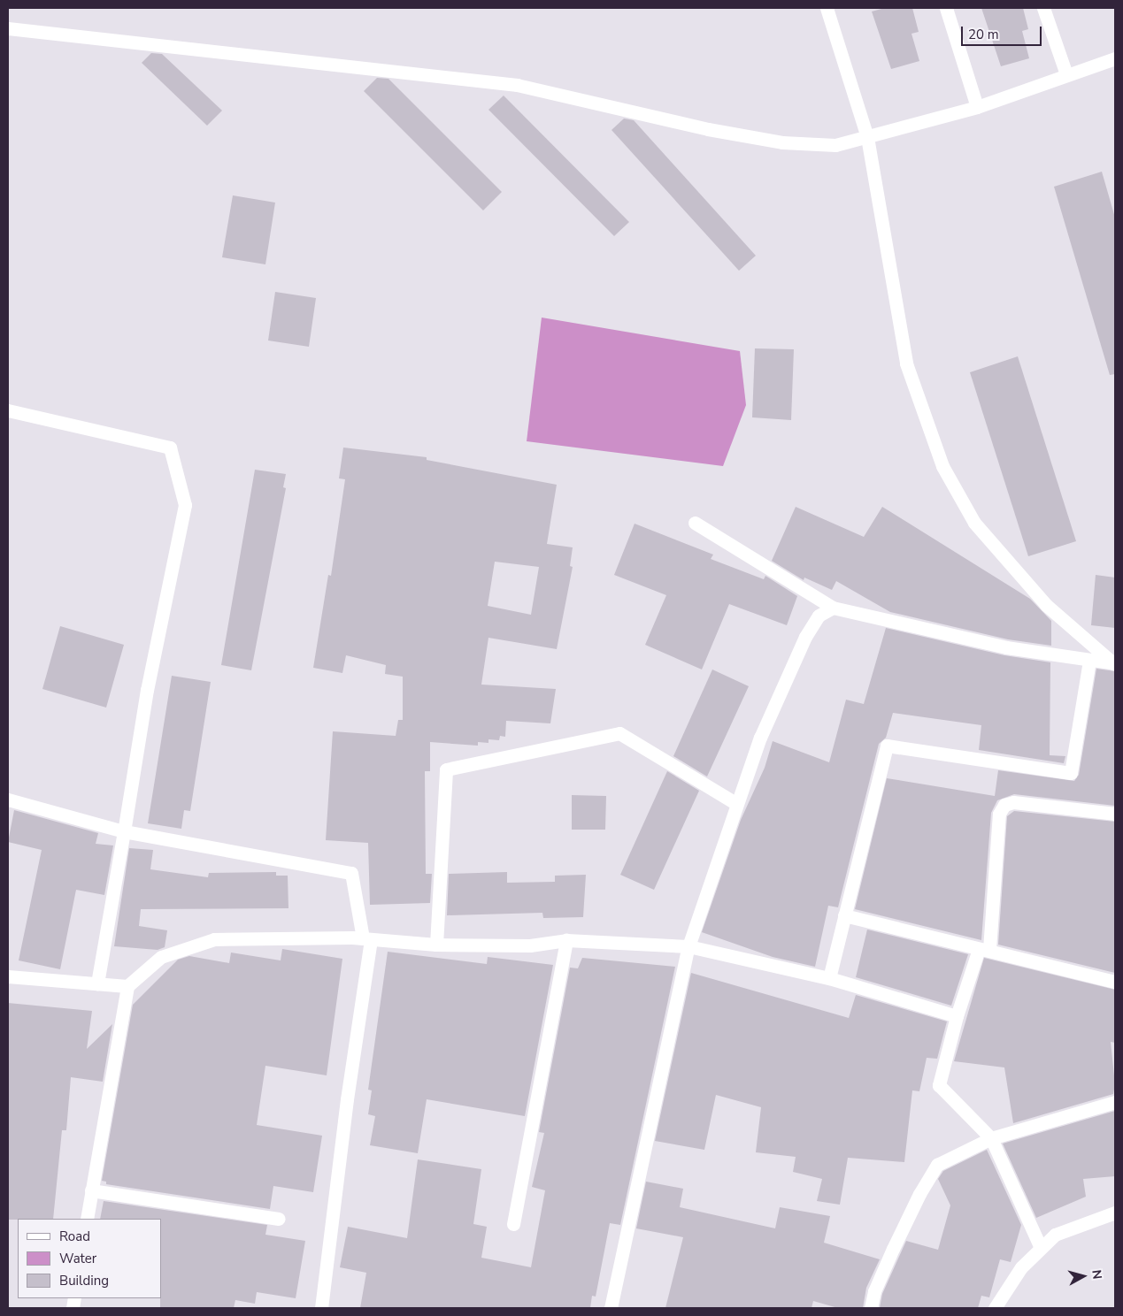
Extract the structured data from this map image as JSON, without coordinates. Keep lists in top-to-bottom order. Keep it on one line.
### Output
{"legend":["Road","Water","Building"],"scale_bar":"20 m","north":"right"}
